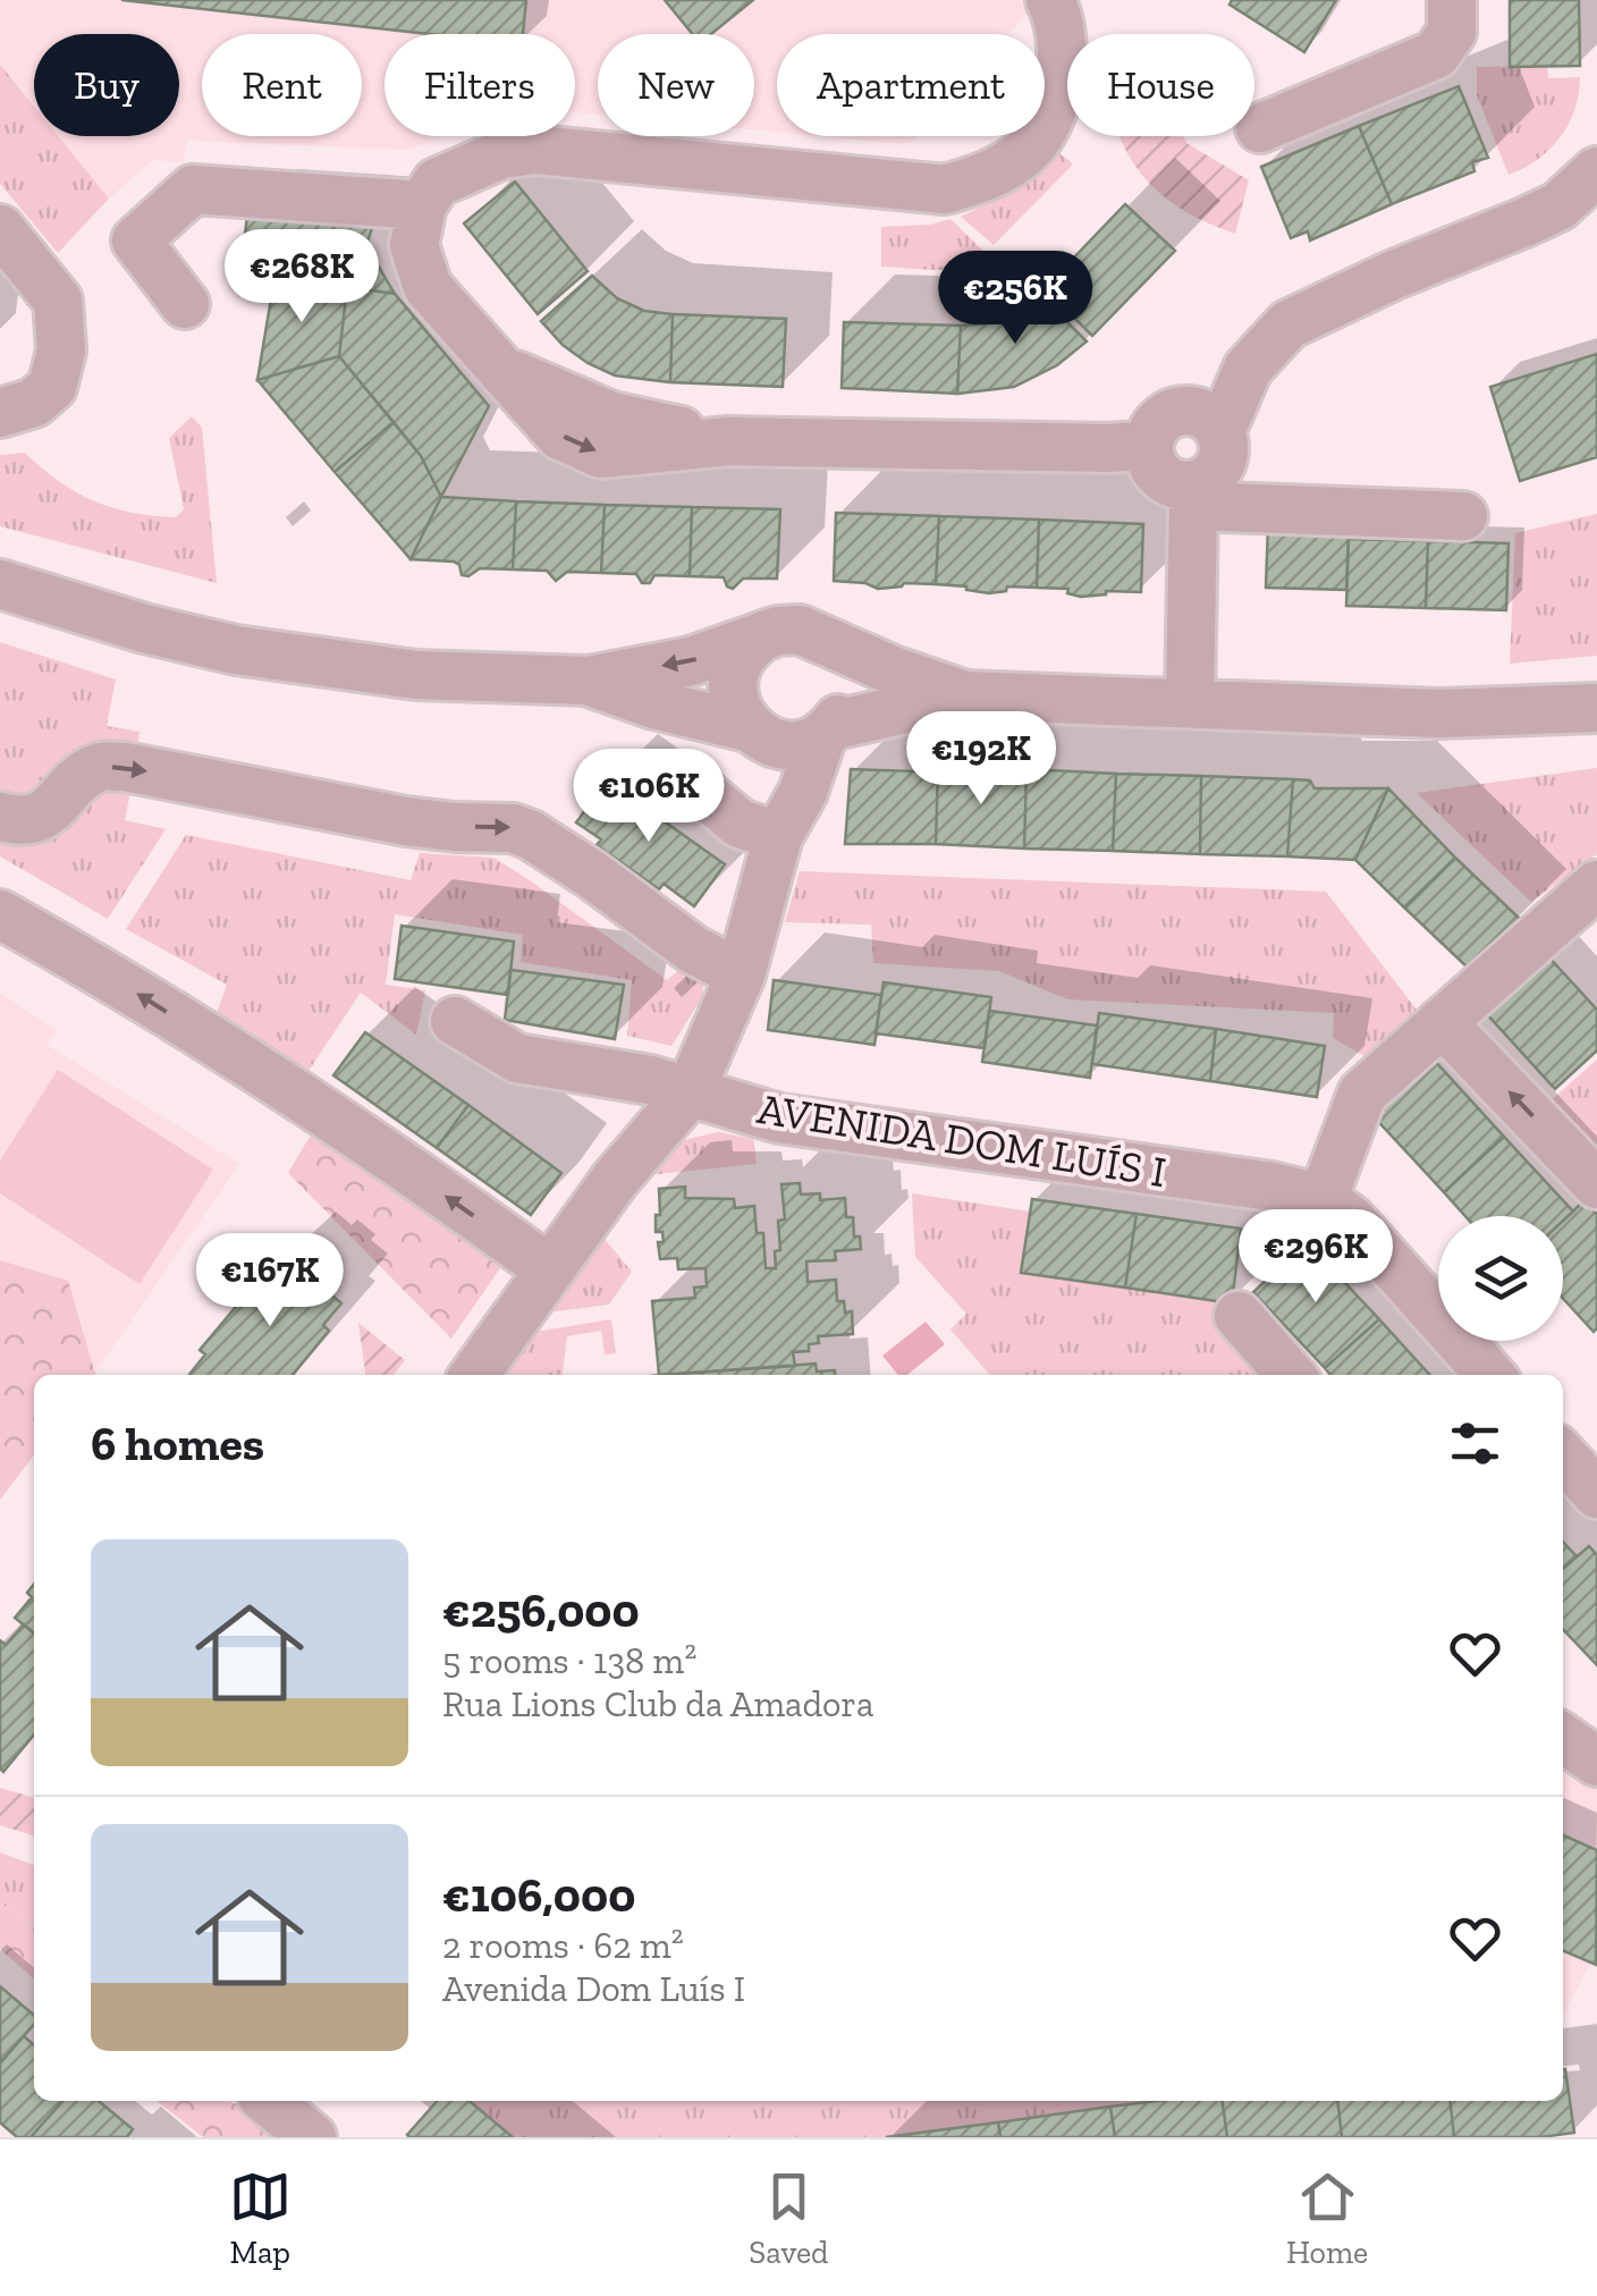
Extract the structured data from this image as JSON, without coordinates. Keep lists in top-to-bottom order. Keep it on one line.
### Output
{"streets":{"street":["AVENIDA DOM LUÍS I"]},"page":{"chip":["Buy","Rent","Filters","New","Apartment","House"],"price":["€268K","€256K","€192K","€106K","€296K","€167K"],"heading":"6 homes","list":[{"name":"€256,000","note":"5 rooms · 138 m² · Rua Lions Club da Amadora"},{"name":"€106,000","note":"2 rooms · 62 m² · Avenida Dom Luís I"}],"tabs":["Map","Saved","Home"]}}
